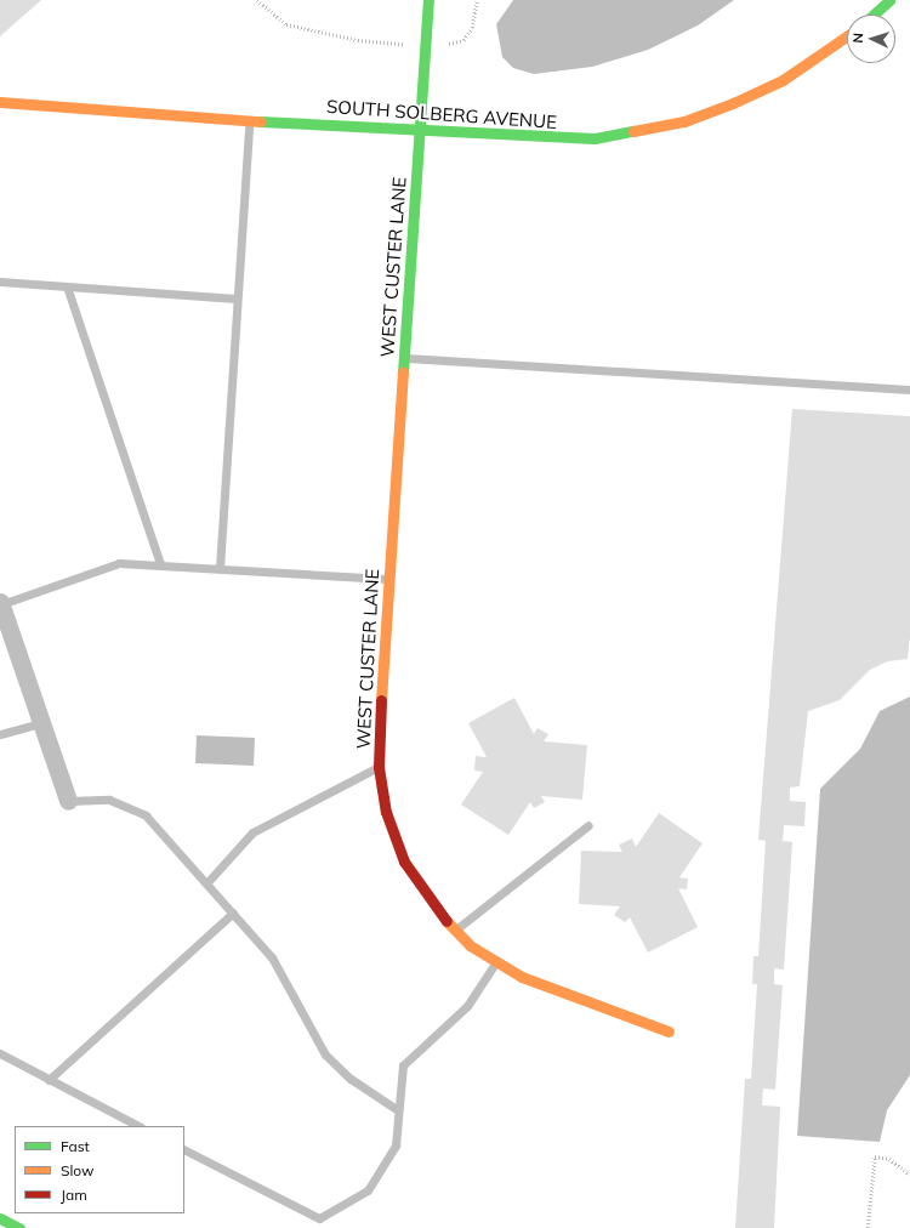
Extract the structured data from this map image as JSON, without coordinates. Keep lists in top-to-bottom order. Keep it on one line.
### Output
{"streets":{"main road":["SOUTH SOLBERG AVENUE","WEST CUSTER LANE"]},"crossings":[["SOUTH SOLBERG AVENUE","WEST CUSTER LANE"]],"legend":["Fast","Slow","Jam"],"north":"left"}
